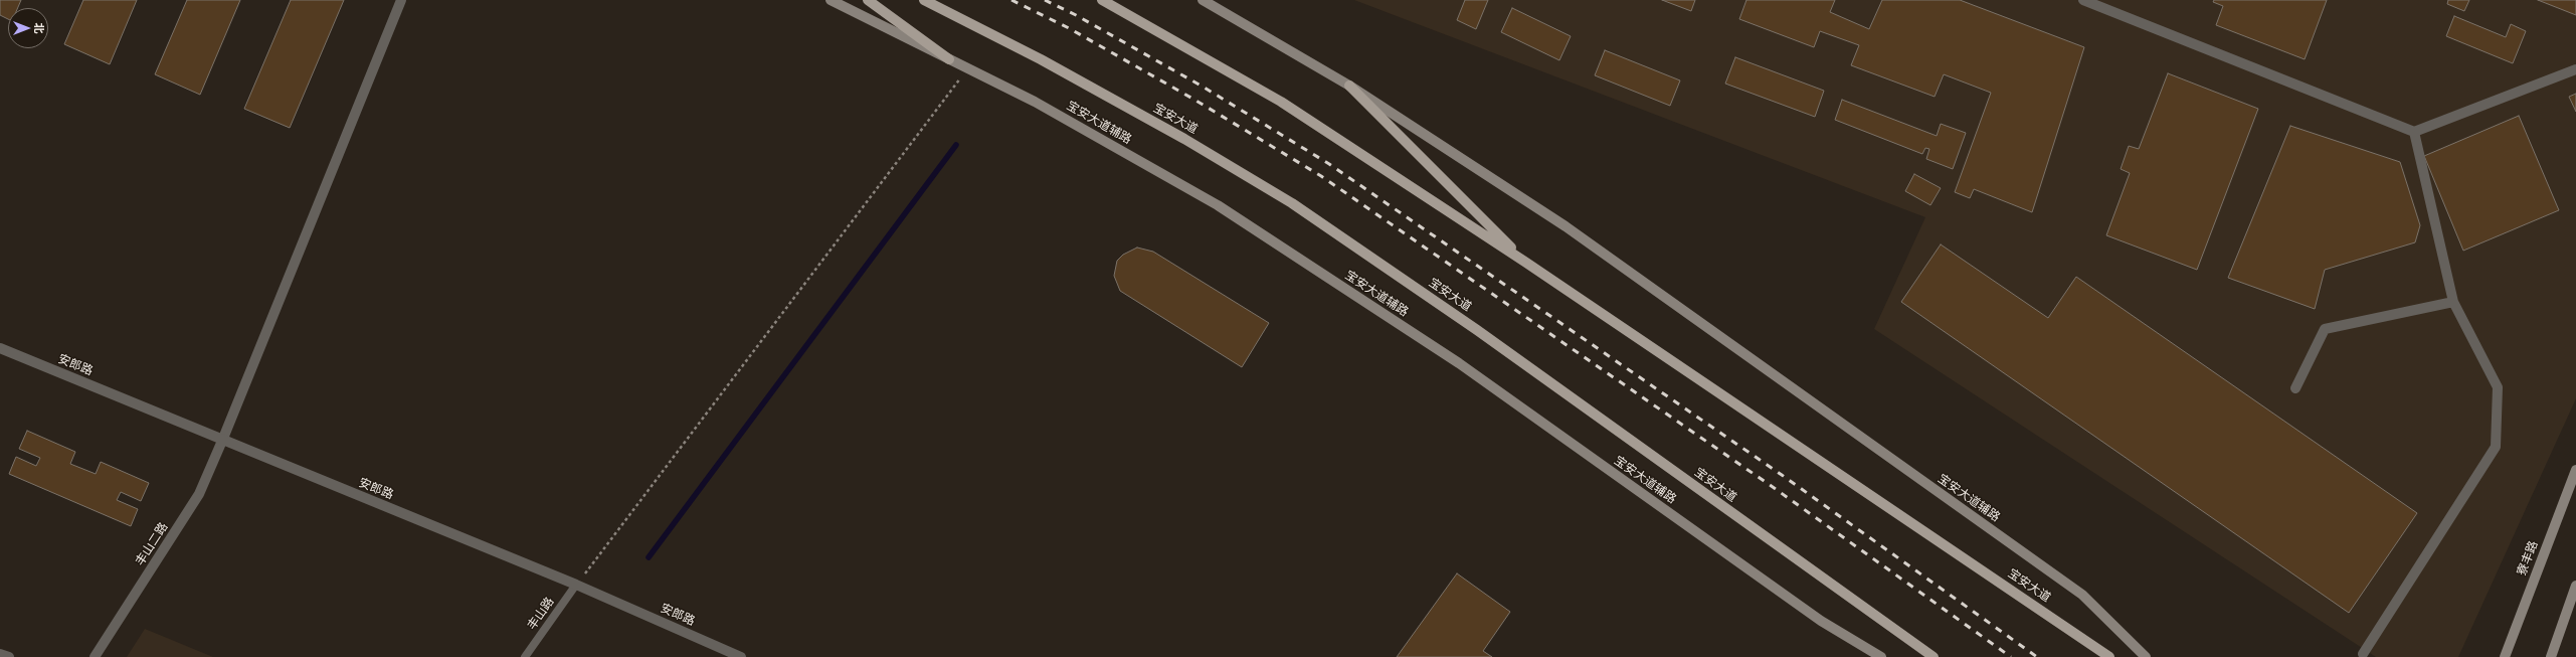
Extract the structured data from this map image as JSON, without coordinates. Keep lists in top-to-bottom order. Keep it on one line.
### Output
{"streets":{"main road":["宝安大道","宝安大道辅路","寮丰路"],"street":["安郎路","丰山二路"],"lane":["丰山路"]},"crossings":[["安郎路","丰山二路"],["安郎路","丰山路"]],"north":"right"}
